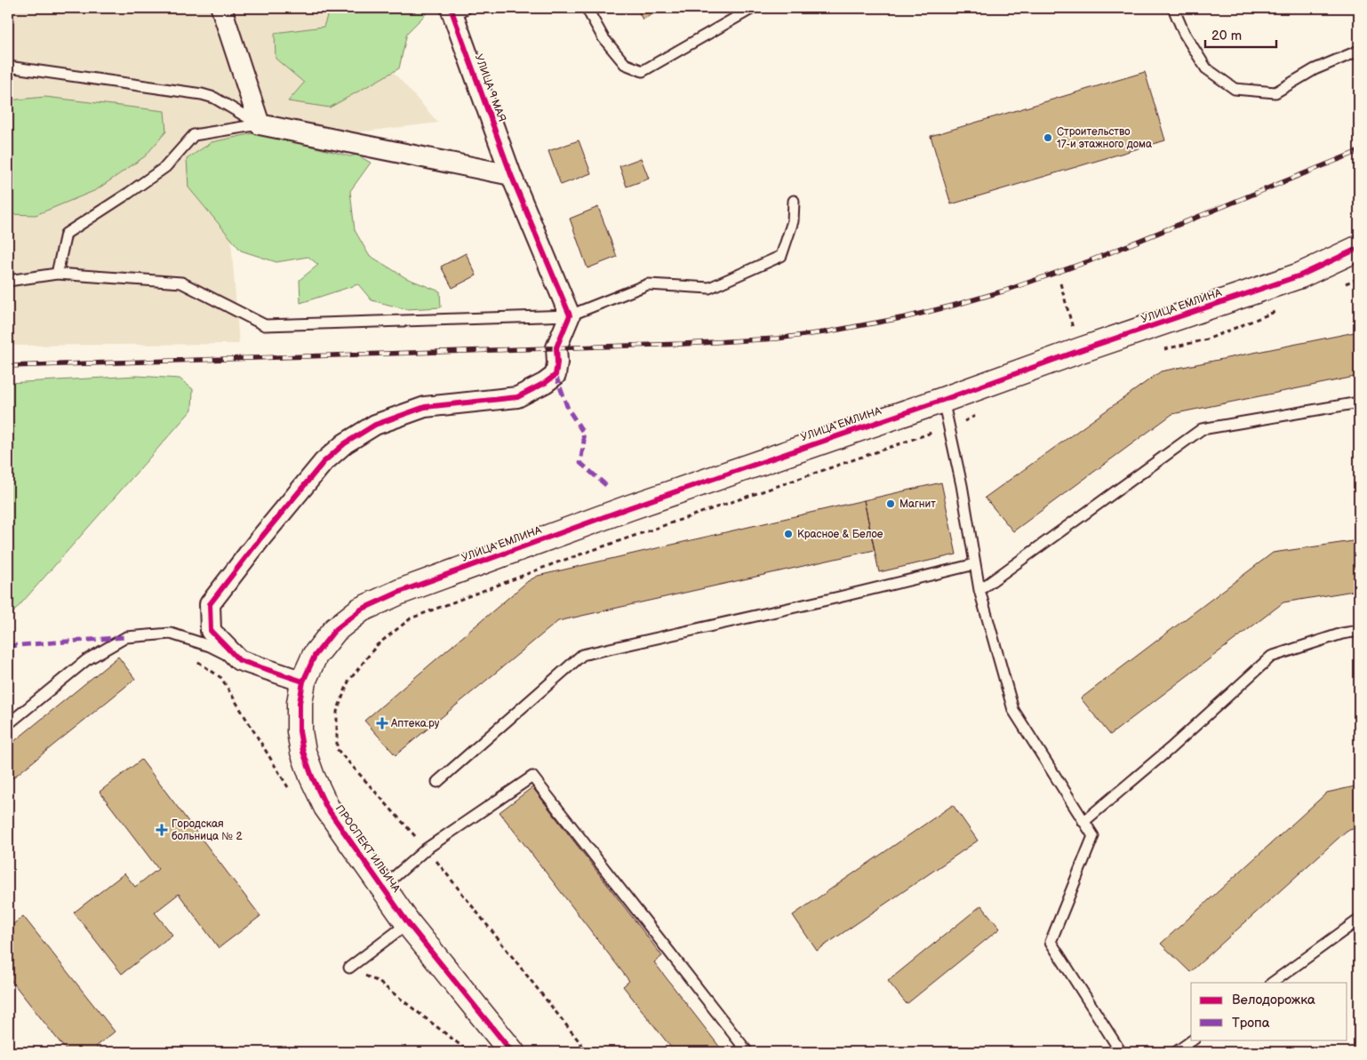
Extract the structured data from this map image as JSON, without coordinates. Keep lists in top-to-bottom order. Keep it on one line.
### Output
{"streets":{"street":["УЛИЦА 9 МАЯ","УЛИЦА ЕМЛИНА","ПРОСПЕКТ ИЛЬИЧА"]},"crossings":[["УЛИЦА ЕМЛИНА","ПРОСПЕКТ ИЛЬИЧА"]],"places":{"other":["Строительство 17-и этажного дома","Магнит","Красное & Белое"],"health":["Аптека.ру","Городская больница № 2"]},"legend":["Велодорожка","Тропа"],"scale_bar":"20 m"}
